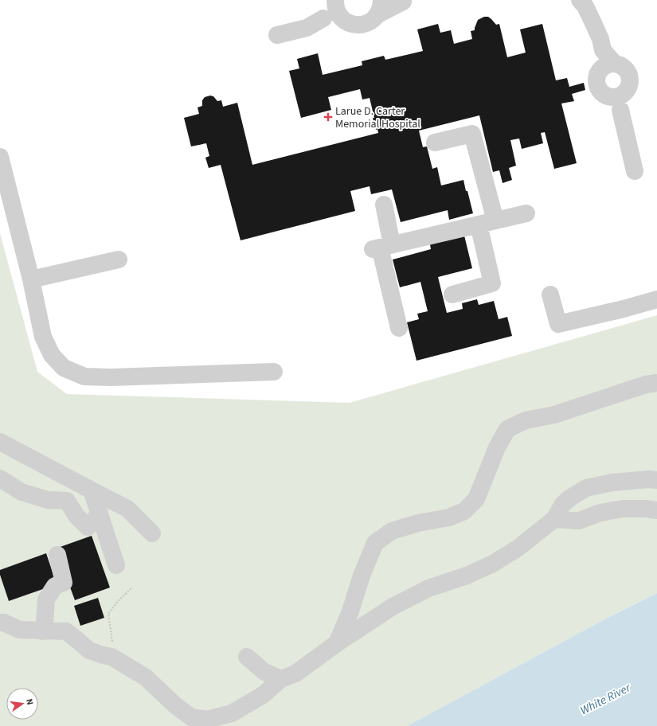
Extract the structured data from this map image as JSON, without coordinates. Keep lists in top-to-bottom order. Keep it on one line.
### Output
{"water":["White River"],"places":{"health":["Larue D. Carter Memorial Hospital"]},"north":"right"}
